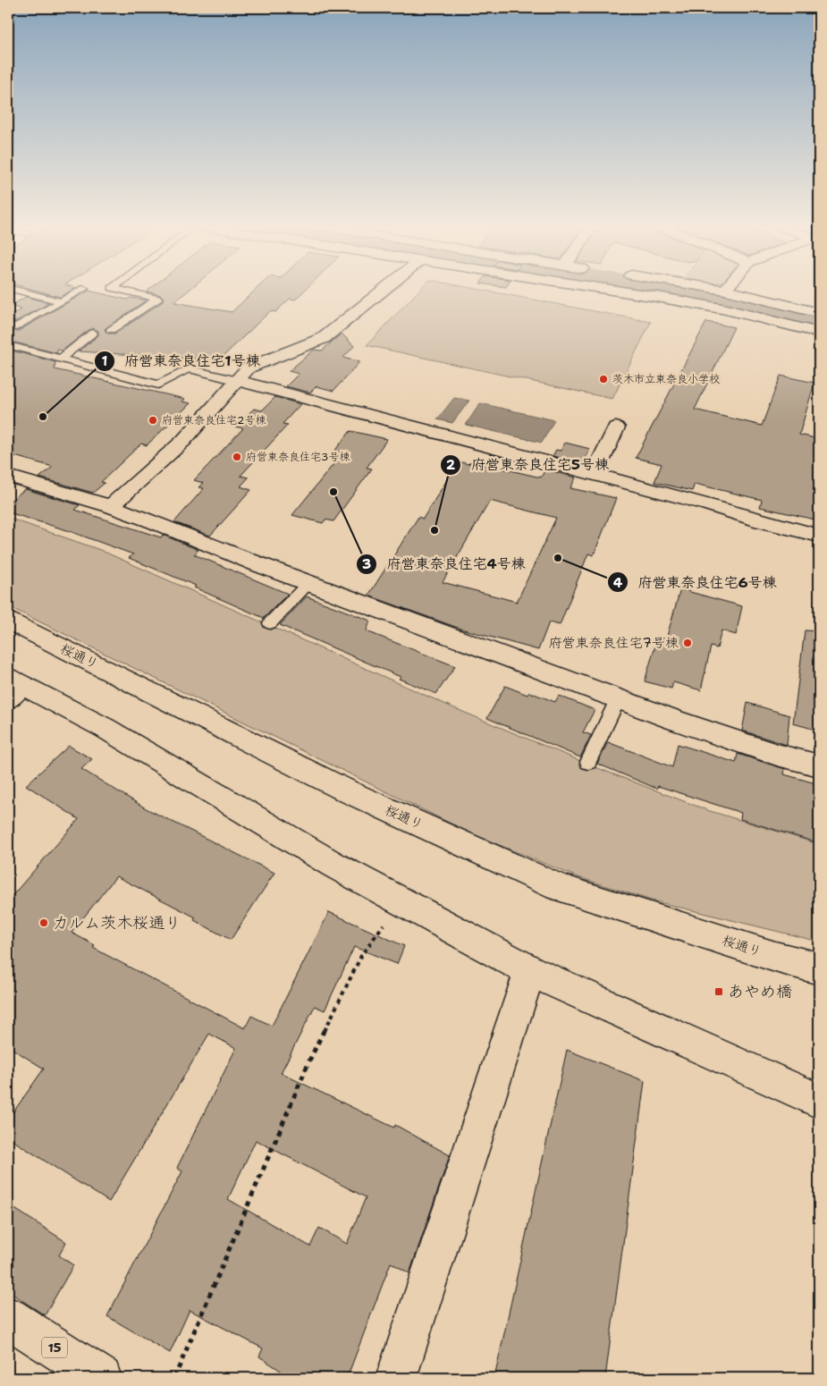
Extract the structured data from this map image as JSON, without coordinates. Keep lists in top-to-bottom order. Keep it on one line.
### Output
{"streets":{"street":["桜通り","15"]},"places":{"other":["茨木市立東奈良小学校","府営東奈良住宅1号棟","府営東奈良住宅2号棟","府営東奈良住宅3号棟","府営東奈良住宅4号棟","府営東奈良住宅5号棟","府営東奈良住宅6号棟","府営東奈良住宅7号棟","カルム茨木桜通り"],"transit":["あやめ橋"]}}
